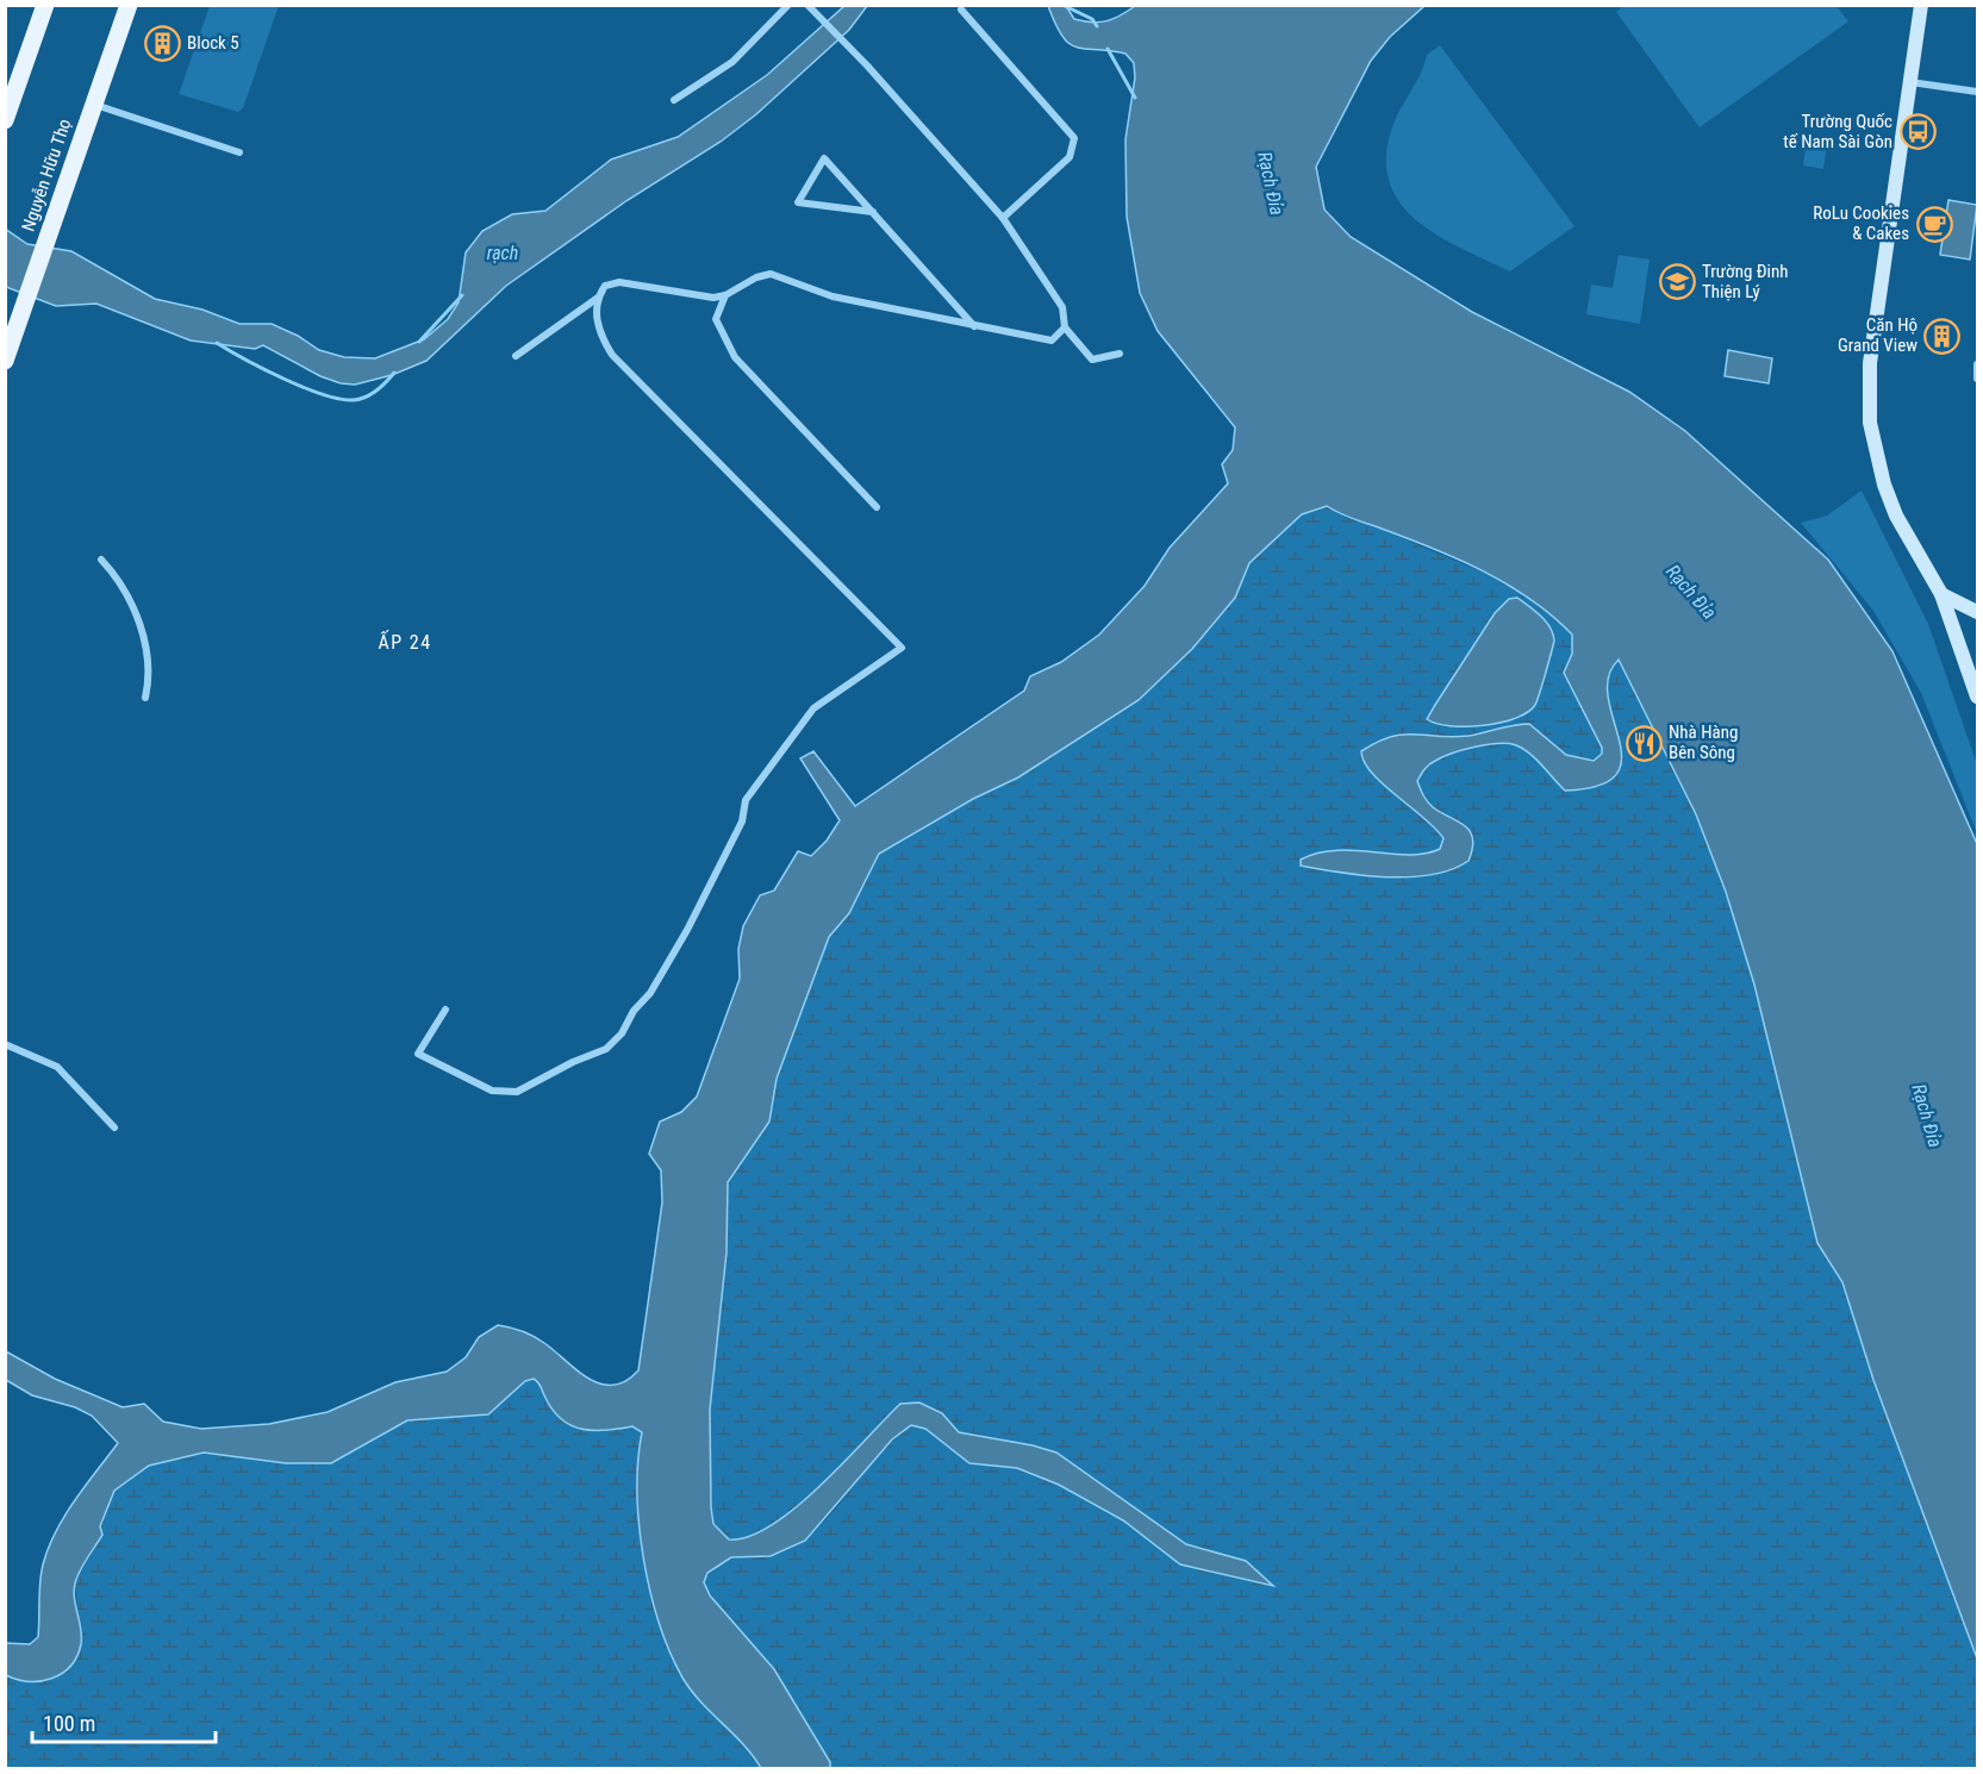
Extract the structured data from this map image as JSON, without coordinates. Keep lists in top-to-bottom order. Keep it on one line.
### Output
{"streets":{"main road":["Nguyễn Hữu Thọ"]},"districts":["ẤP 24"],"water":["Rạch Đỉa","rạch"],"places":{"building":["Block 5","Căn Hộ Grand View"],"bus stop":["Trường Quốc tế Nam Sài Gòn"],"cafe":["RoLu Cookies & Cakes"],"school or university":["Trường Đinh Thiện Lý"],"restaurant":["Nhà Hàng Bên Sông"]},"scale_bar":"100 m"}
